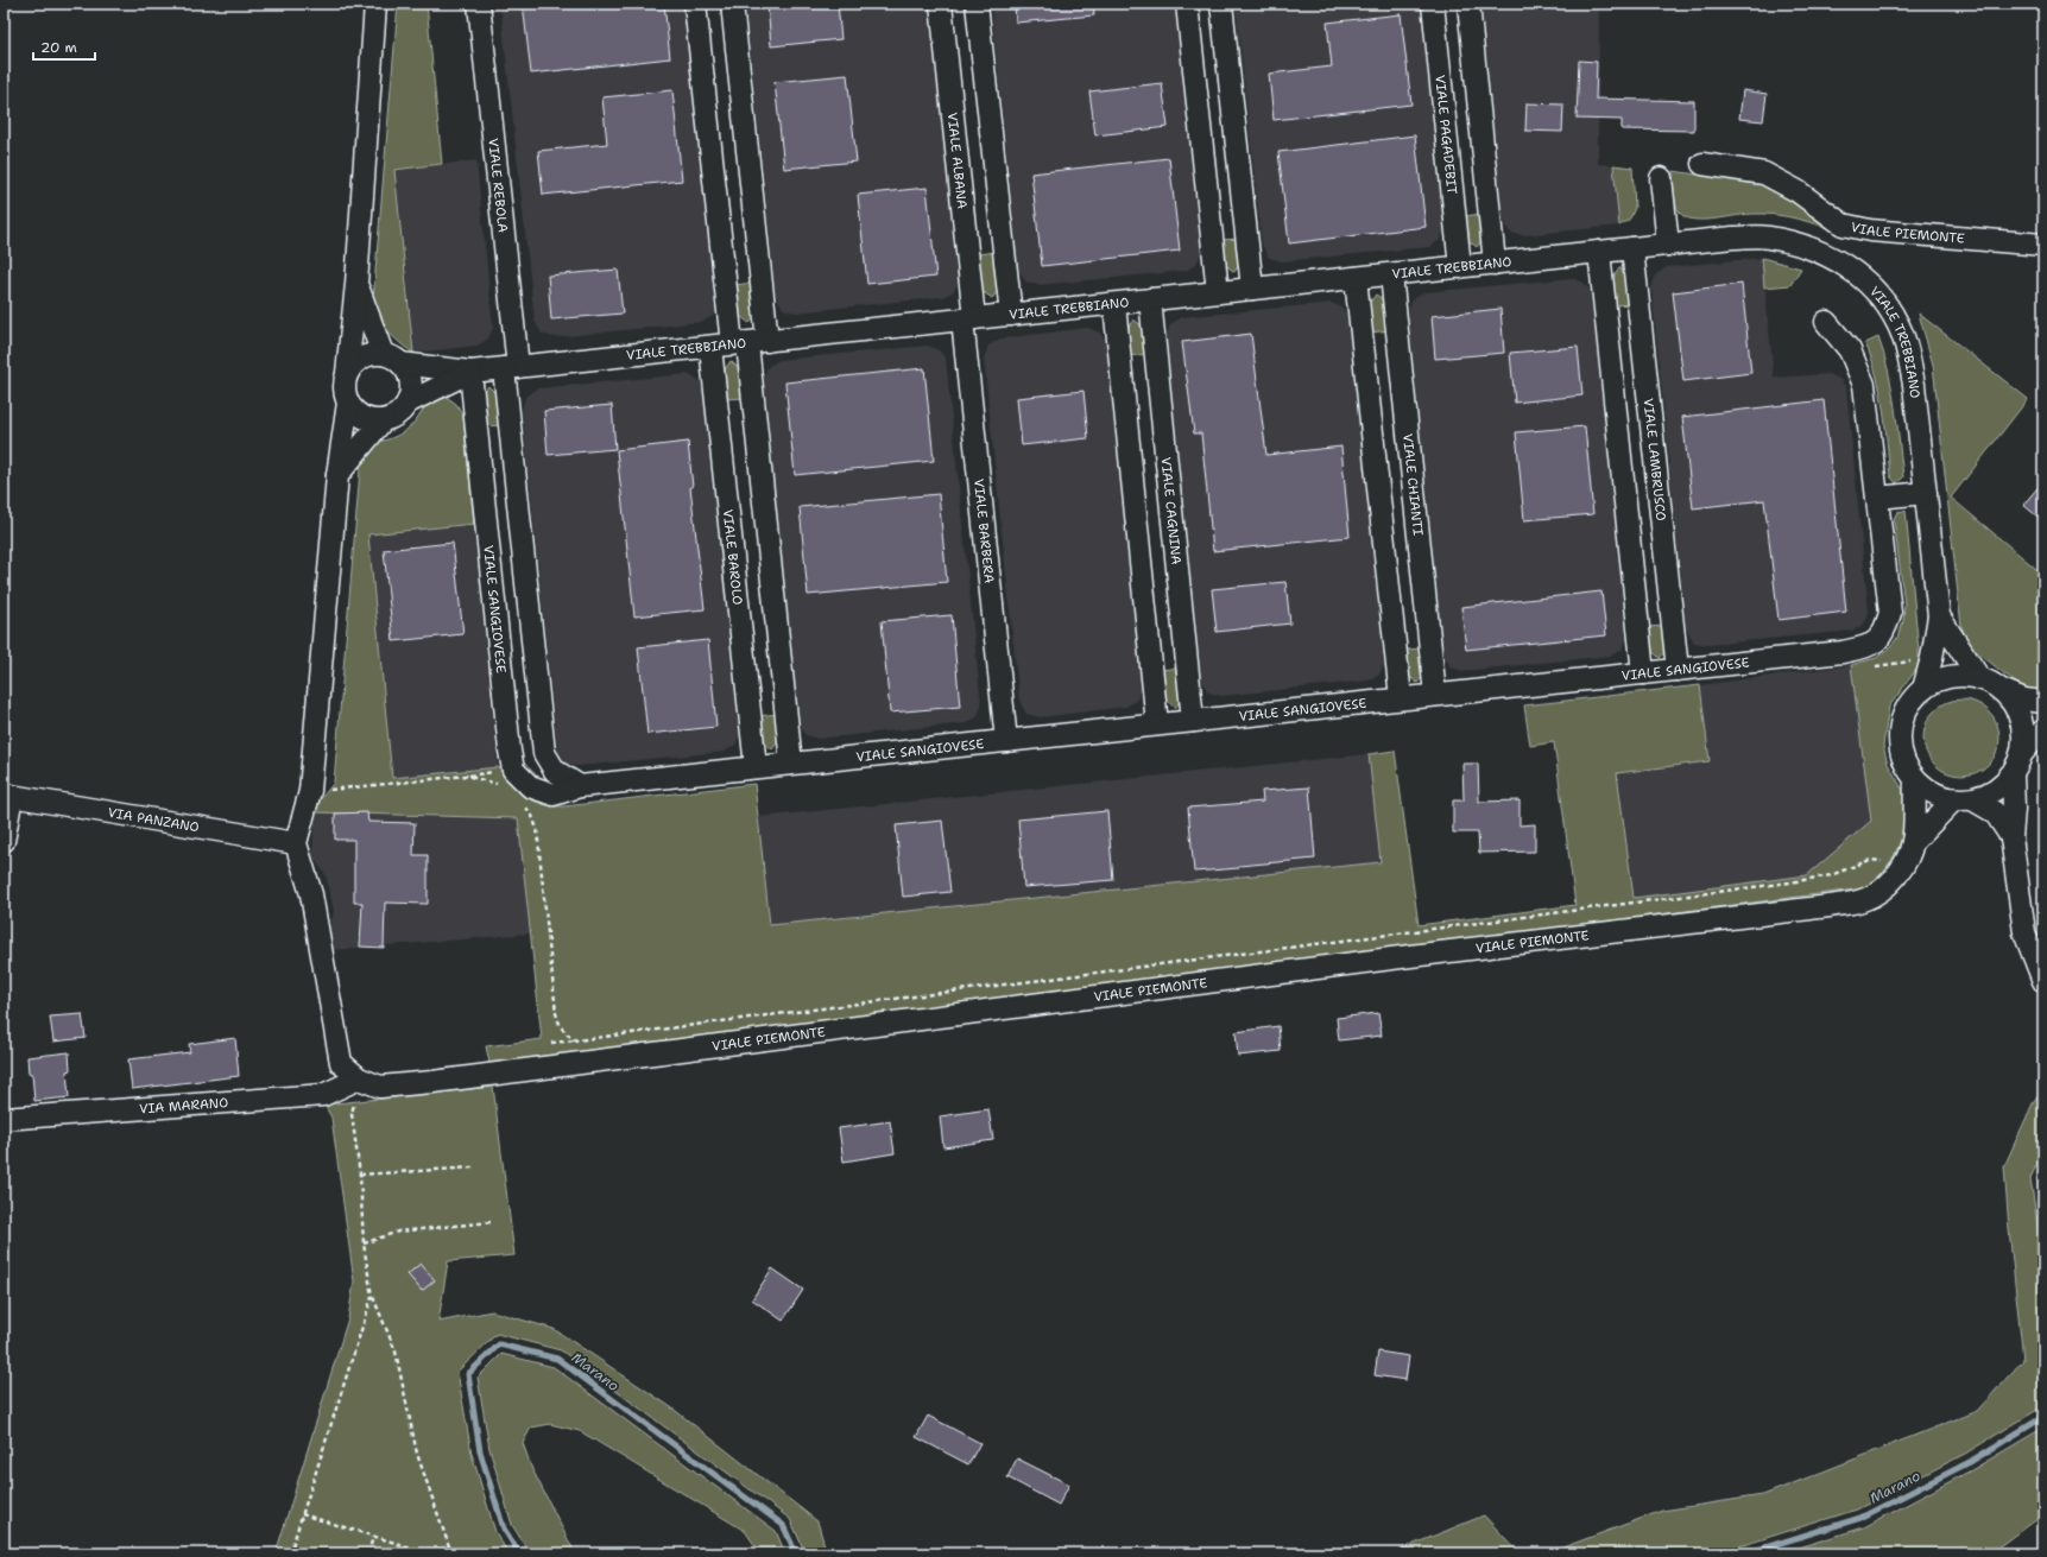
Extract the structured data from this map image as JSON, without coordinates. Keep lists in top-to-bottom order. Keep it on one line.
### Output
{"streets":{"street":["VIALE PAGADEBIT","VIALE ALBANA","VIALE REBOLA","VIALE PIEMONTE","VIALE TREBBIANO","VIALE LAMBRUSCO","VIALE CHIANTI","VIALE CAGNINA","VIALE BARBERA","VIALE BAROLO","VIALE SANGIOVESE","VIA PANZANO","VIA MARANO"]},"crossings":[["VIALE PAGADEBIT","VIALE TREBBIANO"],["VIALE ALBANA","VIALE TREBBIANO"],["VIALE ALBANA","VIALE BARBERA"],["VIALE REBOLA","VIALE TREBBIANO"],["VIALE PIEMONTE","VIALE TREBBIANO"],["VIALE PIEMONTE","VIA PANZANO"],["VIALE PIEMONTE","VIA MARANO"],["VIALE TREBBIANO","VIALE LAMBRUSCO"],["VIALE TREBBIANO","VIALE CHIANTI"],["VIALE TREBBIANO","VIALE CAGNINA"],["VIALE TREBBIANO","VIALE BARBERA"],["VIALE TREBBIANO","VIALE BAROLO"],["VIALE TREBBIANO","VIALE SANGIOVESE"],["VIALE LAMBRUSCO","VIALE SANGIOVESE"],["VIALE CHIANTI","VIALE SANGIOVESE"],["VIALE CAGNINA","VIALE SANGIOVESE"],["VIALE BARBERA","VIALE SANGIOVESE"],["VIALE BAROLO","VIALE SANGIOVESE"]],"water":["Marano"],"scale_bar":"20 m"}
